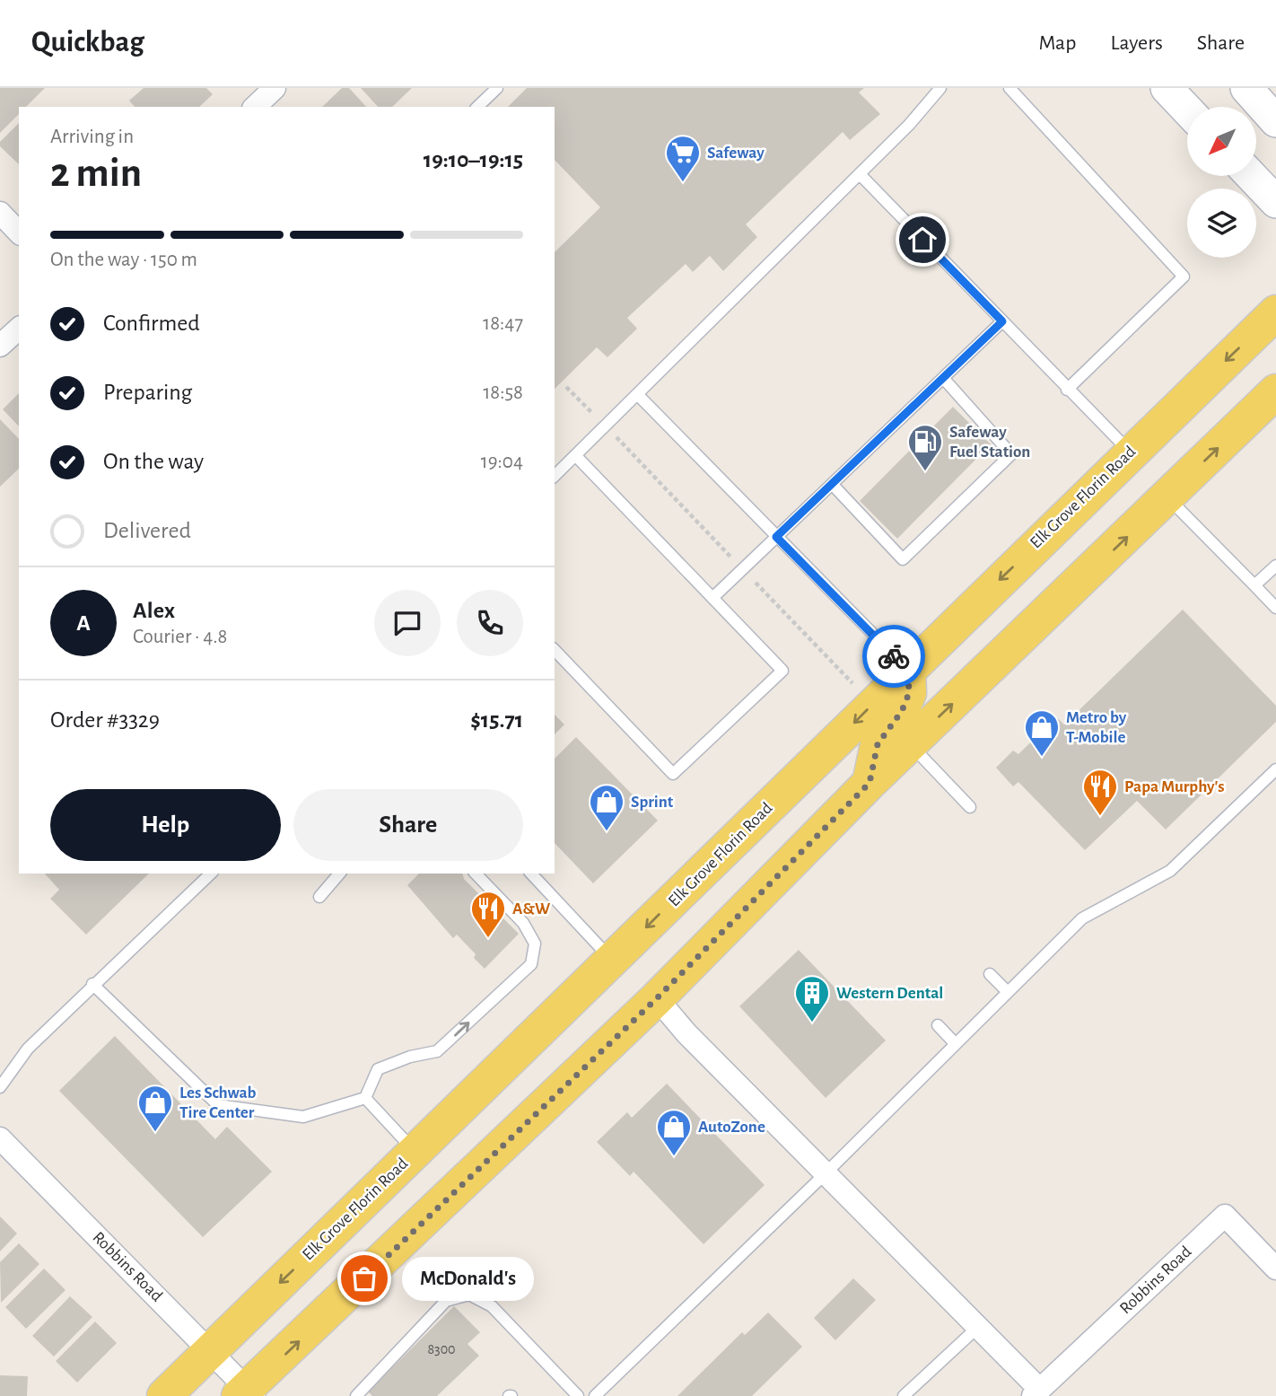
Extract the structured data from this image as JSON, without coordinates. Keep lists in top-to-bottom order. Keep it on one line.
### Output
{"streets":{"main road":["Elk Grove Florin Road"],"street":["Robbins Road"]},"crossings":[["Elk Grove Florin Road","Robbins Road"]],"places":{"supermarket":["Safeway"],"fuel station":["Safeway Fuel Station"],"shop":["Metro by T-Mobile","Sprint","Les Schwab Tire Center","AutoZone"],"restaurant":["Papa Murphy's","A&W"],"building":["Western Dental"],"other":["McDonald's"]},"house_numbers":["8300"],"north":"bottom left","page":{"header":"Quickbag","nav":["Map","Layers","Share"],"heading":["2 min","Arriving in","19:10–19:15"],"panel":["Alex","Courier · 4.8","Order #3329","$15.71"],"bar":"On the way · 150 m","list":[["Confirmed","18:47"],["Preparing","18:58"],["On the way","19:04"],"Delivered"],"round":"A","buttons":["Help","Share"],"bubble":"McDonald's"}}
